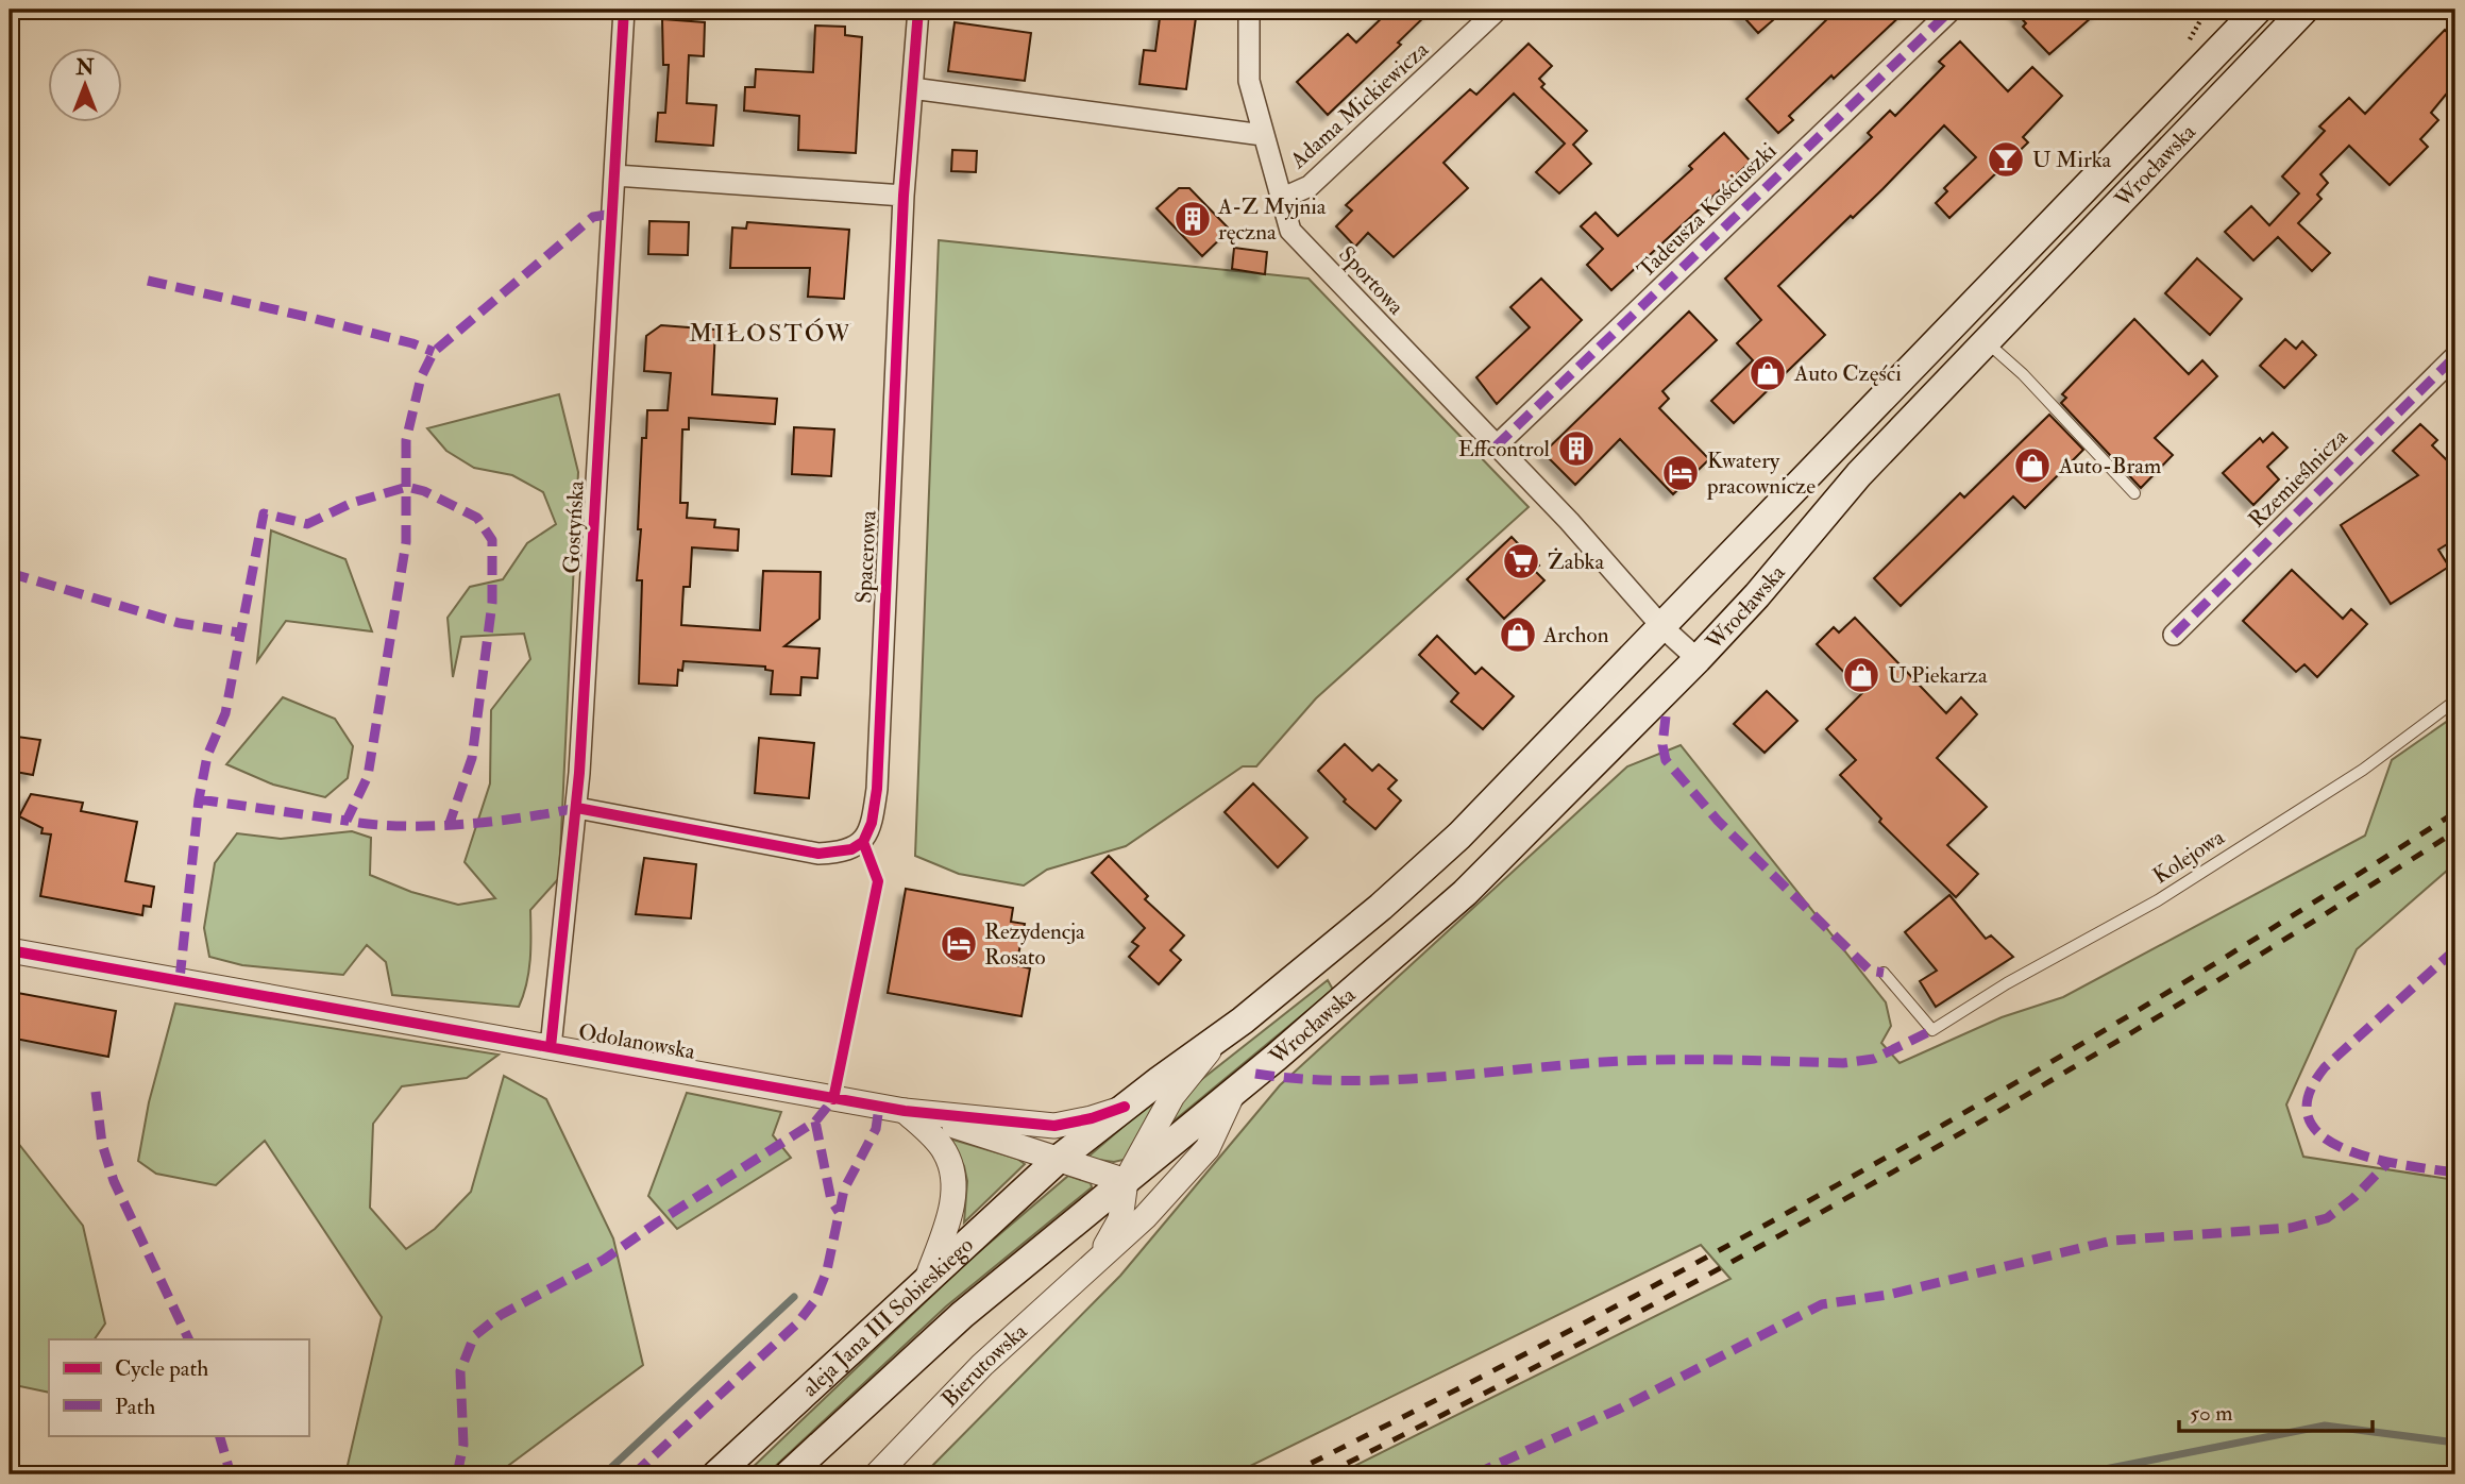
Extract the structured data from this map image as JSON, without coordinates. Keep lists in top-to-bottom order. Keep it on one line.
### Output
{"streets":{"main road":["Wrocławska","aleja Jana III Sobieskiego"],"street":["Adama Mickiewicza","Tadeusza Kościuszki","Sportowa","Rzemieślnicza","Gostyńska","Spacerowa","Odolanowska","Bierutowska"],"lane":["Kolejowa"]},"crossings":[["Adama Mickiewicza","Sportowa"],["Wrocławska","Sportowa"],["Wrocławska","Odolanowska"],["Wrocławska","aleja Jana III Sobieskiego"],["Wrocławska","Bierutowska"],["Tadeusza Kościuszki","Sportowa"],["Gostyńska","Spacerowa"],["Gostyńska","Odolanowska"],["Odolanowska","aleja Jana III Sobieskiego"],["Odolanowska","Bierutowska"]],"districts":["MIŁOSTÓW"],"places":{"bar":["U Mirka"],"building":["A-Z Myjnia ręczna","Effcontrol"],"shop":["Auto Części","Auto-Bram","Archon","U Piekarza"],"hotel":["Kwatery pracownicze","Rezydencja Rosato"],"supermarket":["Żabka"]},"legend":["Cycle path","Path"],"scale_bar":"50 m","north":"top"}
